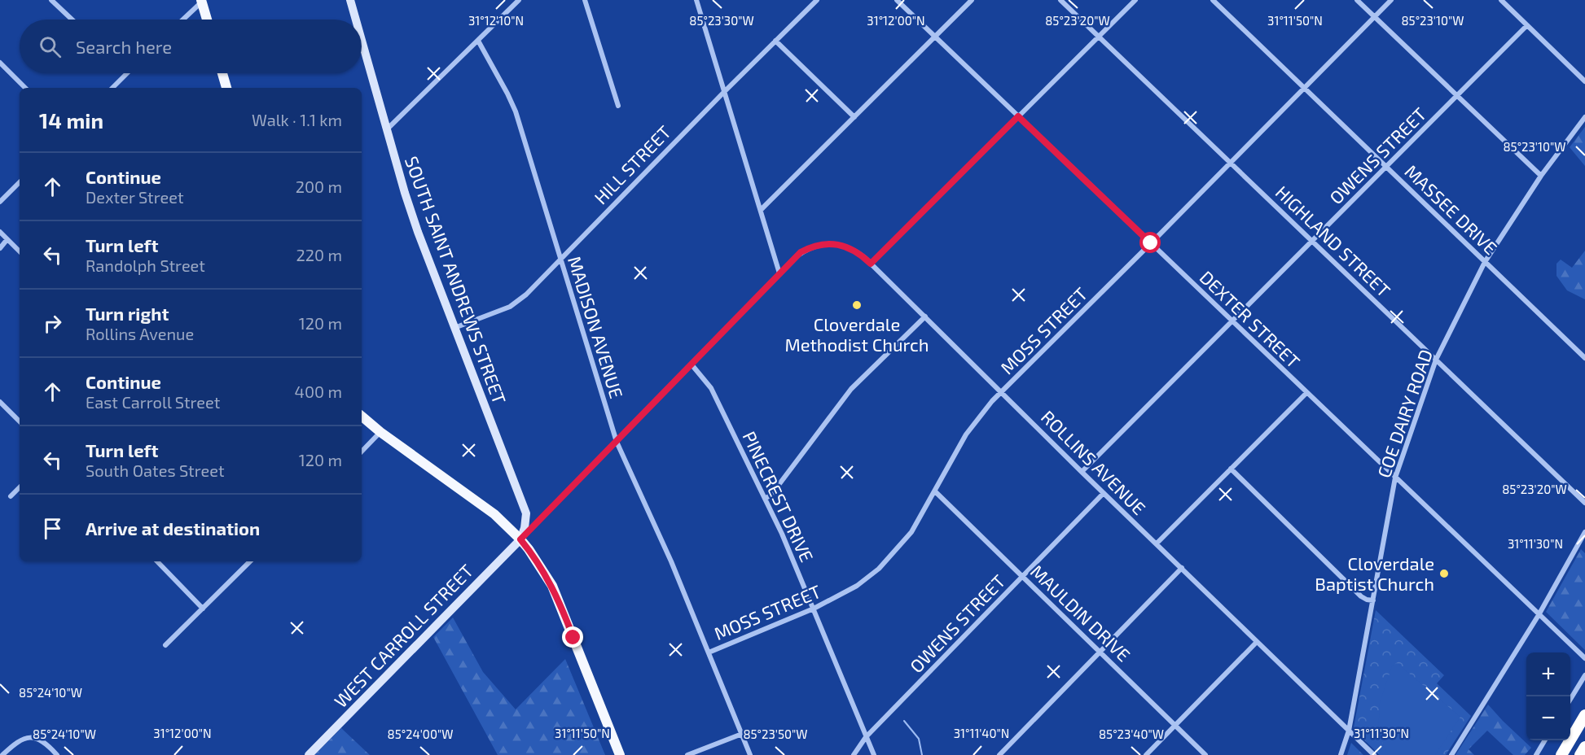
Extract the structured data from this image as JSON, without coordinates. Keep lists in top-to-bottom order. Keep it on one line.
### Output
{"streets":{"street":["OWENS STREET","HILL STREET","MASSEE DRIVE","HIGHLAND STREET","SOUTH SAINT ANDREWS STREET","DEXTER STREET","MADISON AVENUE","MOSS STREET","COE DAIRY ROAD","ROLLINS AVENUE","PINECREST DRIVE","MAULDIN DRIVE","WEST CARROLL STREET"]},"crossings":[["OWENS STREET","MASSEE DRIVE"],["OWENS STREET","HIGHLAND STREET"],["OWENS STREET","DEXTER STREET"],["OWENS STREET","ROLLINS AVENUE"],["OWENS STREET","PINECREST DRIVE"],["OWENS STREET","MAULDIN DRIVE"],["HILL STREET","SOUTH SAINT ANDREWS STREET"],["HILL STREET","MADISON AVENUE"],["MASSEE DRIVE","MOSS STREET"],["MASSEE DRIVE","COE DAIRY ROAD"],["HIGHLAND STREET","MOSS STREET"],["HIGHLAND STREET","COE DAIRY ROAD"],["SOUTH SAINT ANDREWS STREET","ROLLINS AVENUE"],["SOUTH SAINT ANDREWS STREET","WEST CARROLL STREET"],["DEXTER STREET","MOSS STREET"],["DEXTER STREET","COE DAIRY ROAD"],["MADISON AVENUE","MOSS STREET"],["MADISON AVENUE","ROLLINS AVENUE"],["MOSS STREET","ROLLINS AVENUE"],["MOSS STREET","PINECREST DRIVE"],["MOSS STREET","MAULDIN DRIVE"],["COE DAIRY ROAD","ROLLINS AVENUE"],["ROLLINS AVENUE","PINECREST DRIVE"],["ROLLINS AVENUE","WEST CARROLL STREET"]],"places":["Cloverdale Methodist Church","Cloverdale Baptist Church"],"page":{"search":"Search here","heading":["14 min","Walk · 1.1 km"],"list":[["Continue","Dexter Street","200 m"],["Turn left","Randolph Street","220 m"],["Turn right","Rollins Avenue","120 m"],["Continue","East Carroll Street","400 m"],["Turn left","South Oates Street","120 m"],"Arrive at destination"],"map_buttons":["+","−"]},"coordinates":["85°23'10\"W","85°23'30\"W","85°23'20\"W","31°12'10\"N","31°12'00\"N","31°11'50\"N","31°11'30\"N","85°24'10\"W","31°11'40\"N","85°24'00\"W","85°23'50\"W","85°23'40\"W"]}
